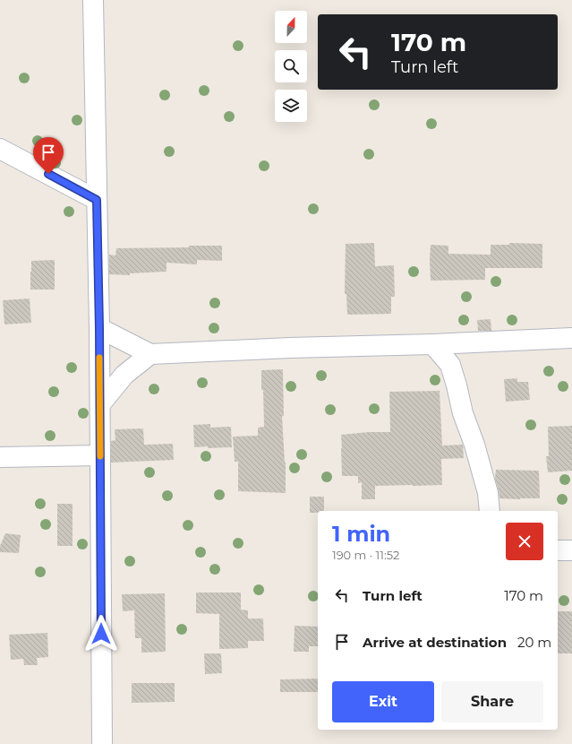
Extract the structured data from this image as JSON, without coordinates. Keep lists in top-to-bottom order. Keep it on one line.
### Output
{"north":"top","page":{"turn":["170 m","Turn left"],"heading":["1 min","190 m · 11:52"],"list":[{"name":"Turn left","value":"170 m"},{"name":"Arrive at destination","value":"20 m"}],"buttons":["Exit","Share"]}}
